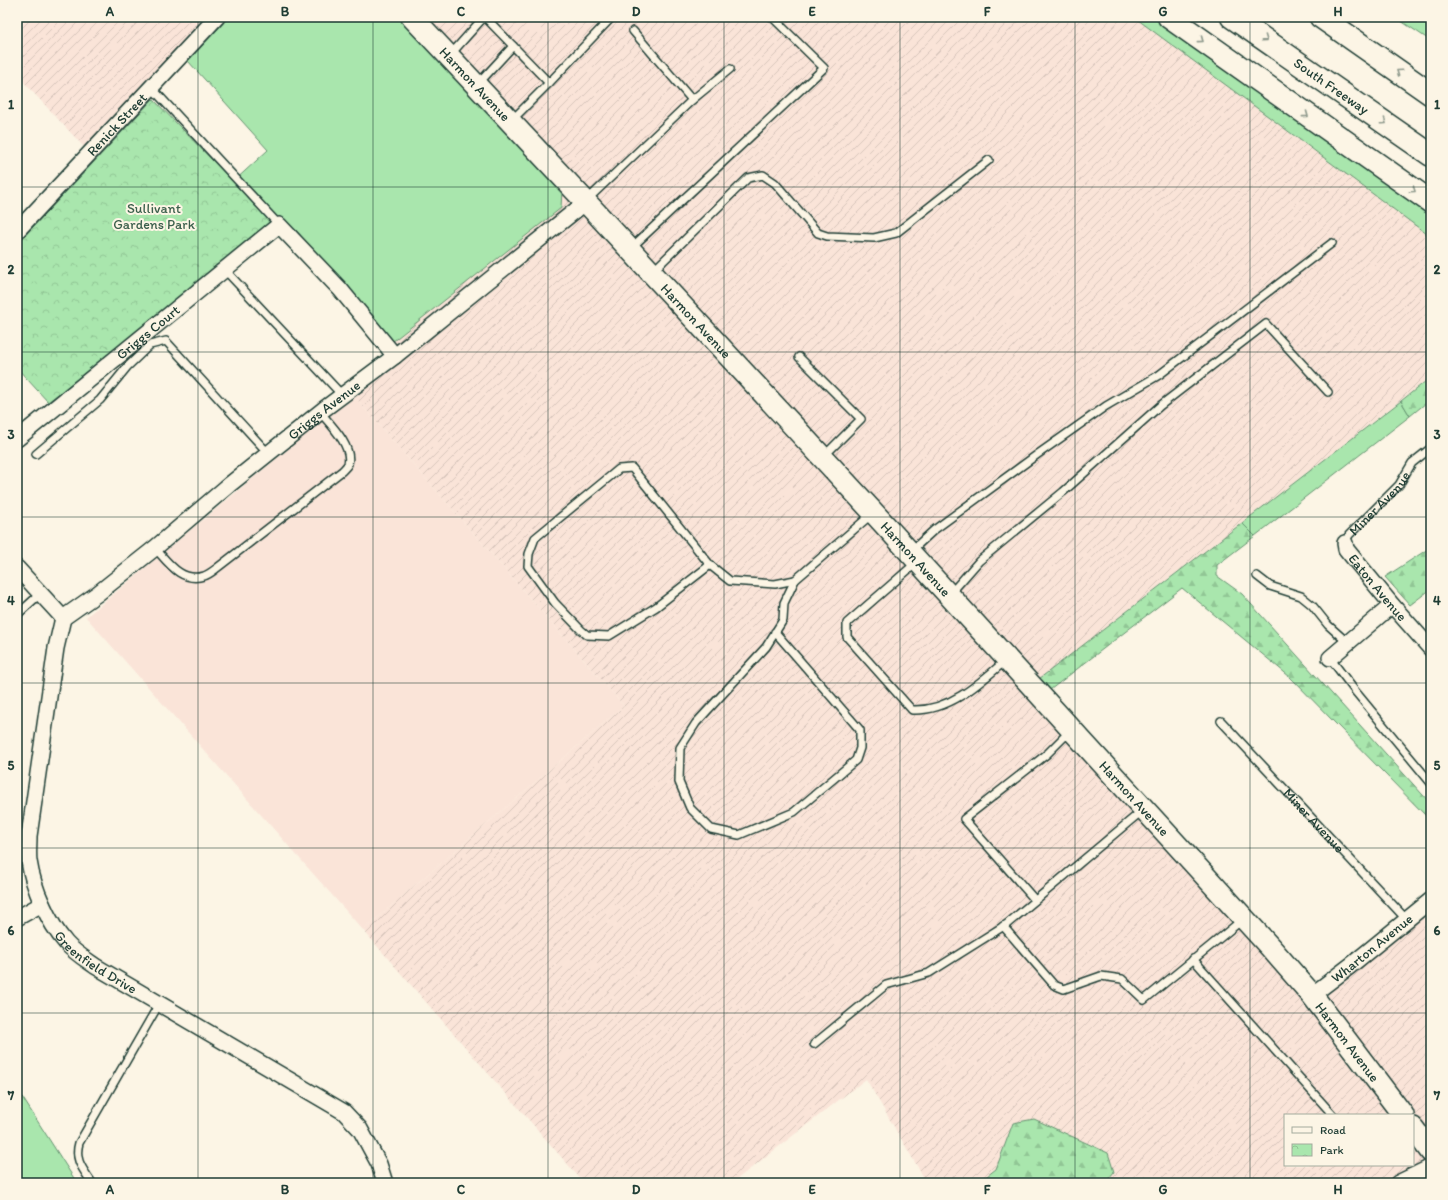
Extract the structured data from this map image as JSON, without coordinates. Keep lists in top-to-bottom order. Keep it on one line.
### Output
{"streets":{"highway":["South Freeway"],"main road":["Harmon Avenue"],"street":["Renick Street","Griggs Court","Griggs Avenue","Eaton Avenue","Wharton Avenue","Greenfield Drive"],"lane":["Miner Avenue"]},"crossings":[["Harmon Avenue","Griggs Avenue"],["Harmon Avenue","Wharton Avenue"],["Griggs Avenue","Greenfield Drive"],["Miner Avenue","Eaton Avenue"],["Miner Avenue","Wharton Avenue"]],"parks":["Sullivant Gardens Park"],"legend":["Road","Park"],"grid":{"columns":["A","B","C","D","E","F","G","H"],"rows":["1","2","3","4","5","6","7"]}}
